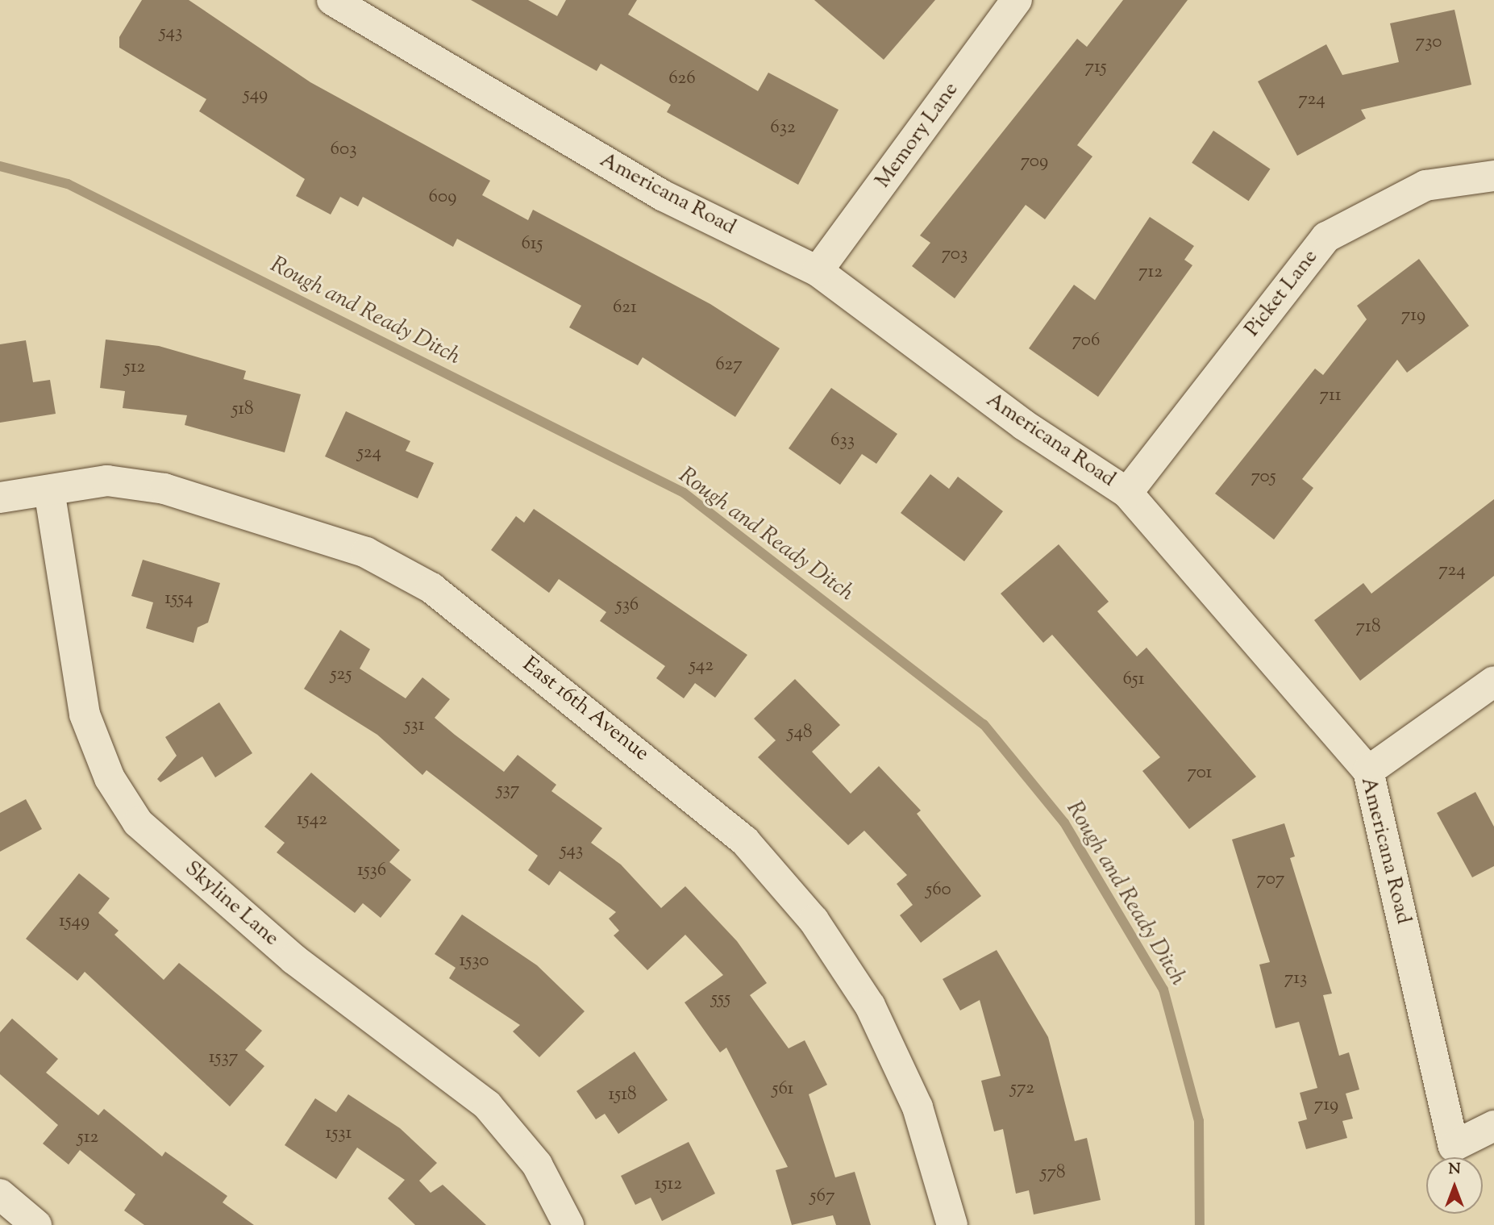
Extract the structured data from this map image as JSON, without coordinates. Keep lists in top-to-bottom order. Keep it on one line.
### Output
{"streets":{"street":["Memory Lane","Americana Road","Picket Lane","East 16th Avenue","Skyline Lane"]},"crossings":[["Memory Lane","Americana Road"],["Americana Road","Picket Lane"],["East 16th Avenue","Skyline Lane"]],"water":["Rough and Ready Ditch"],"house_numbers":["543","730","715","626","549","724","632","603","709","609","615","703","712","621","719","706","627","512","711","518","633","524","705","724","1554","536","718","542","525","651","531","548","701","537","1542","543","1536","707","560","1549","1530","713","555","1537","572","561","1518","719","1531","512","578","1512","567"],"north":"top"}
